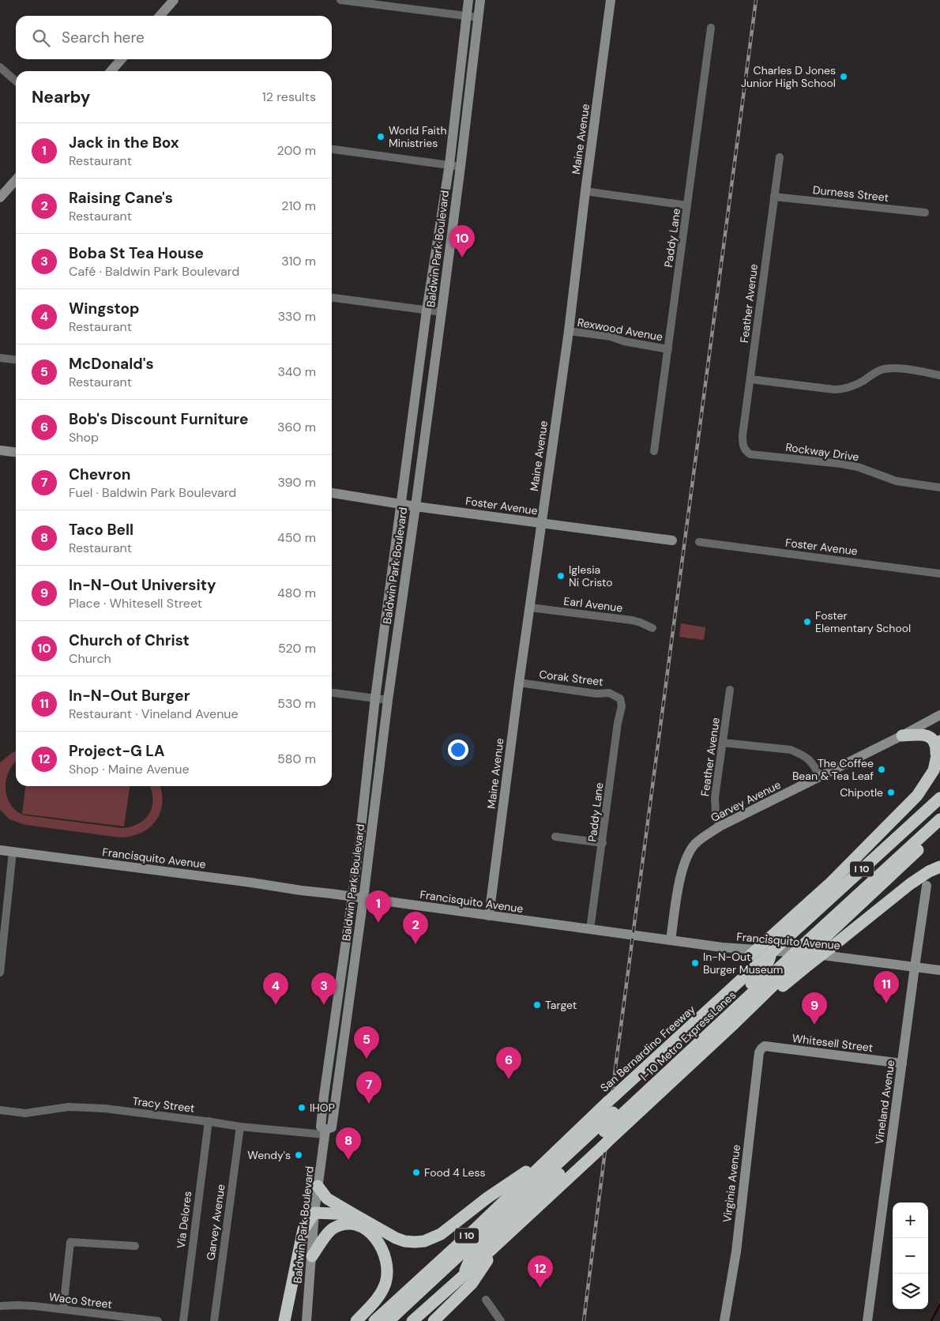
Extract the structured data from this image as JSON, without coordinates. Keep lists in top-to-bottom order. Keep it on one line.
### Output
{"streets":{"highway":["I 10","I-10 Metro ExpressLanes","San Bernardino Freeway"],"street":["Maine Avenue","Durness Street","Paddy Lane","Baldwin Park Boulevard","Feather Avenue","Rexwood Avenue","Rockway Drive","Foster Avenue","Earl Avenue","Corak Street","Garvey Avenue","Francisquito Avenue","Whitesell Street","Vineland Avenue","Tracy Street","Virginia Avenue","Via Delores","Waco Street"]},"crossings":[["Maine Avenue","Rexwood Avenue"],["Maine Avenue","Foster Avenue"],["Maine Avenue","Earl Avenue"],["Maine Avenue","Corak Street"],["Maine Avenue","Francisquito Avenue"],["Durness Street","Feather Avenue"],["Paddy Lane","Rexwood Avenue"],["Paddy Lane","Corak Street"],["Paddy Lane","Francisquito Avenue"],["Baldwin Park Boulevard","Foster Avenue"],["Baldwin Park Boulevard","Francisquito Avenue"],["Baldwin Park Boulevard","Tracy Street"],["Feather Avenue","Rockway Drive"],["Feather Avenue","Garvey Avenue"],["Garvey Avenue","Francisquito Avenue"],["Garvey Avenue","Tracy Street"],["Francisquito Avenue","Vineland Avenue"],["I-10 Metro ExpressLanes","San Bernardino Freeway"],["Whitesell Street","Vineland Avenue"],["Whitesell Street","Virginia Avenue"],["Tracy Street","Via Delores"]],"places":["Charles D Jones Junior High School","World Faith Ministries","Iglesia Ni Cristo","Foster Elementary School","The Coffee Bean & Tea Leaf","Chipotle","In-N-Out Burger Museum","Target","IHOP","Wendy's","Food 4 Less"],"page":{"search":"Search here","heading":["Nearby","12 results"],"list":[{"mark":"1","name":"Jack in the Box","note":"Restaurant","value":"200 m"},{"mark":"2","name":"Raising Cane's","note":"Restaurant","value":"210 m"},{"mark":"3","name":"Boba St Tea House","note":"Café · Baldwin Park Boulevard","value":"310 m"},{"mark":"4","name":"Wingstop","note":"Restaurant","value":"330 m"},{"mark":"5","name":"McDonald's","note":"Restaurant","value":"340 m"},{"mark":"6","name":"Bob's Discount Furniture","note":"Shop","value":"360 m"},{"mark":"7","name":"Chevron","note":"Fuel · Baldwin Park Boulevard","value":"390 m"},{"mark":"8","name":"Taco Bell","note":"Restaurant","value":"450 m"},{"mark":"9","name":"In-N-Out University","note":"Place · Whitesell Street","value":"480 m"},{"mark":"10","name":"Church of Christ","note":"Church","value":"520 m"},{"mark":"11","name":"In-N-Out Burger","note":"Restaurant · Vineland Avenue","value":"530 m"},{"mark":"12","name":"Project-G LA","note":"Shop · Maine Avenue","value":"580 m"}],"pins":["10","1","2","11","3","4","9","5","6","7","8","12"],"map_buttons":["+","−"]}}
